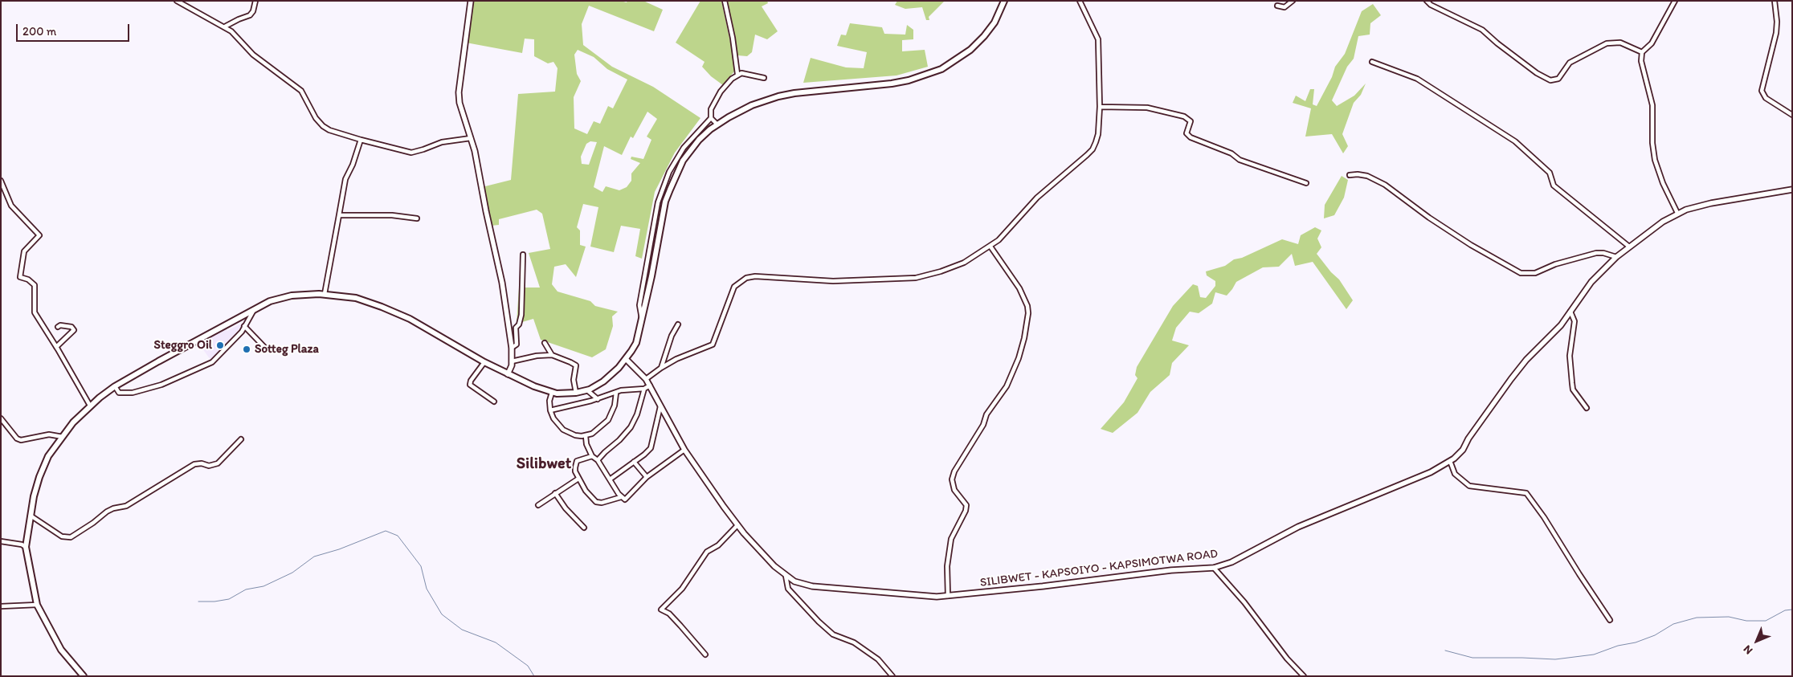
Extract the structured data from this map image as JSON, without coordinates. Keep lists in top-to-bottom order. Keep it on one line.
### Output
{"streets":{"street":["SILIBWET - KAPSOIYO - KAPSIMOTWA ROAD"]},"districts":["Silibwet"],"places":["Steggro Oil","Sotteg Plaza"],"scale_bar":"200 m","north":"bottom left"}
